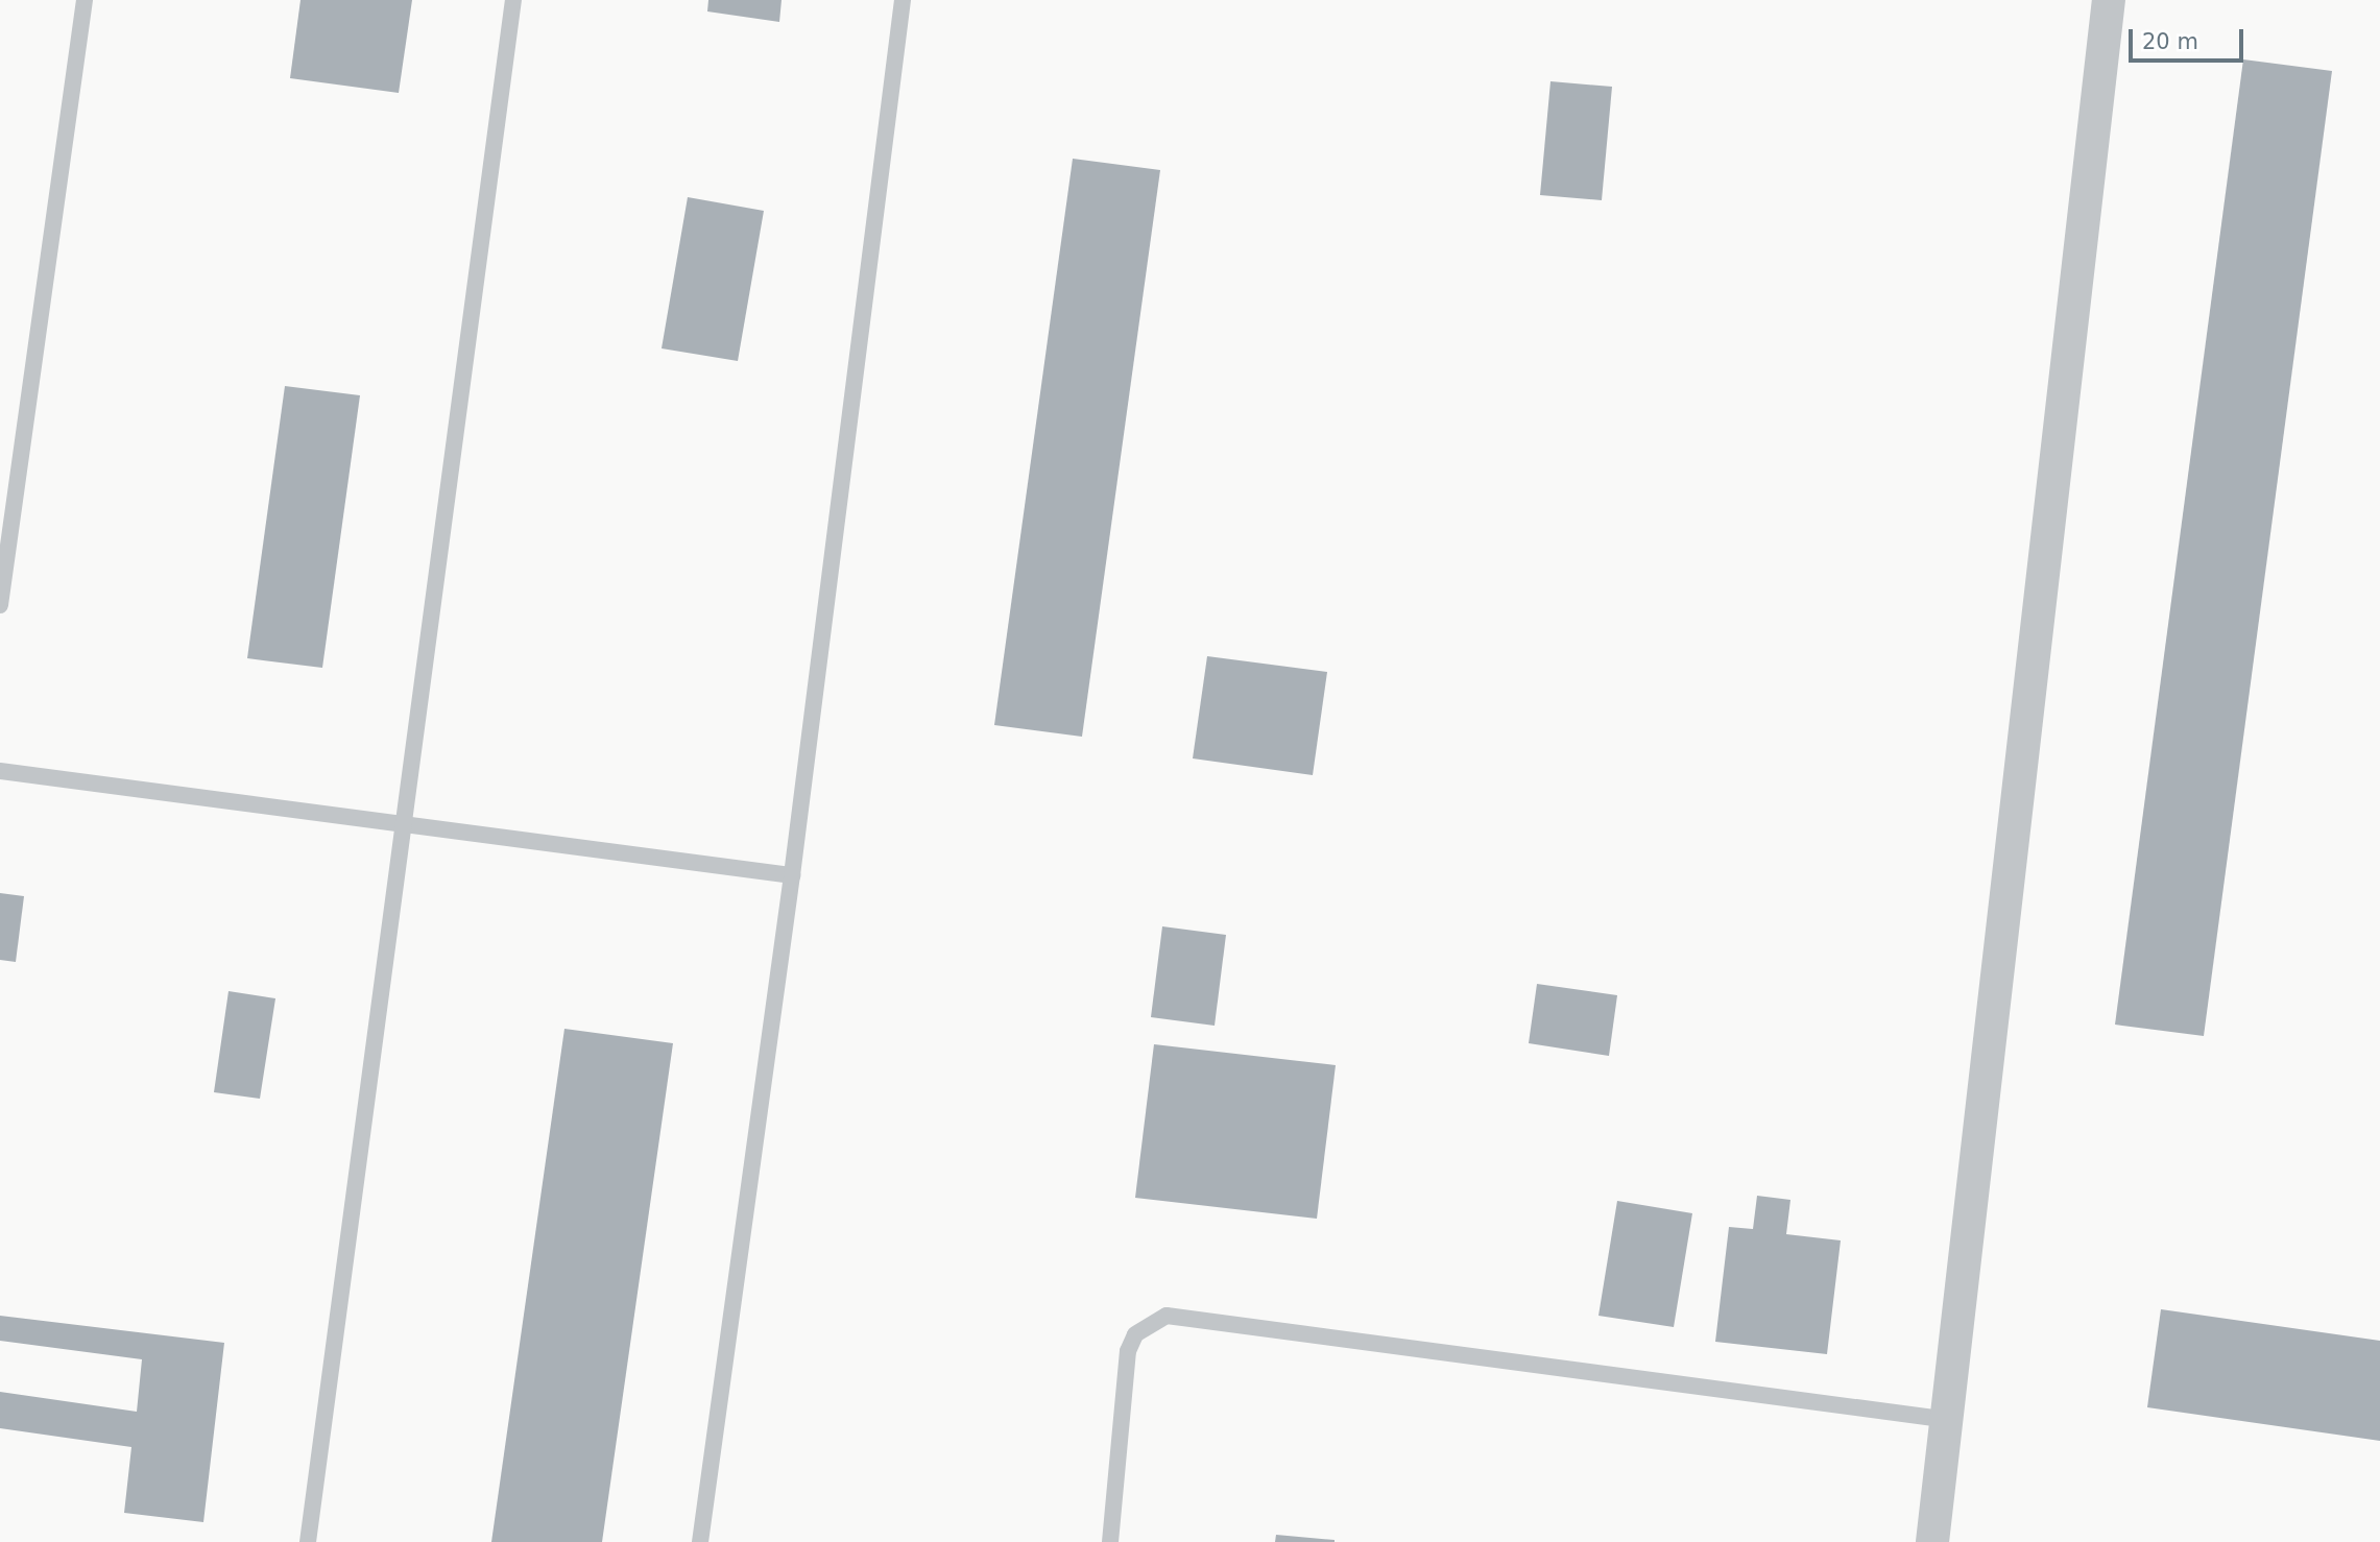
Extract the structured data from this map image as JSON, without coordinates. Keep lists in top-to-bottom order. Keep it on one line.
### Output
{"scale_bar":"20 m"}
